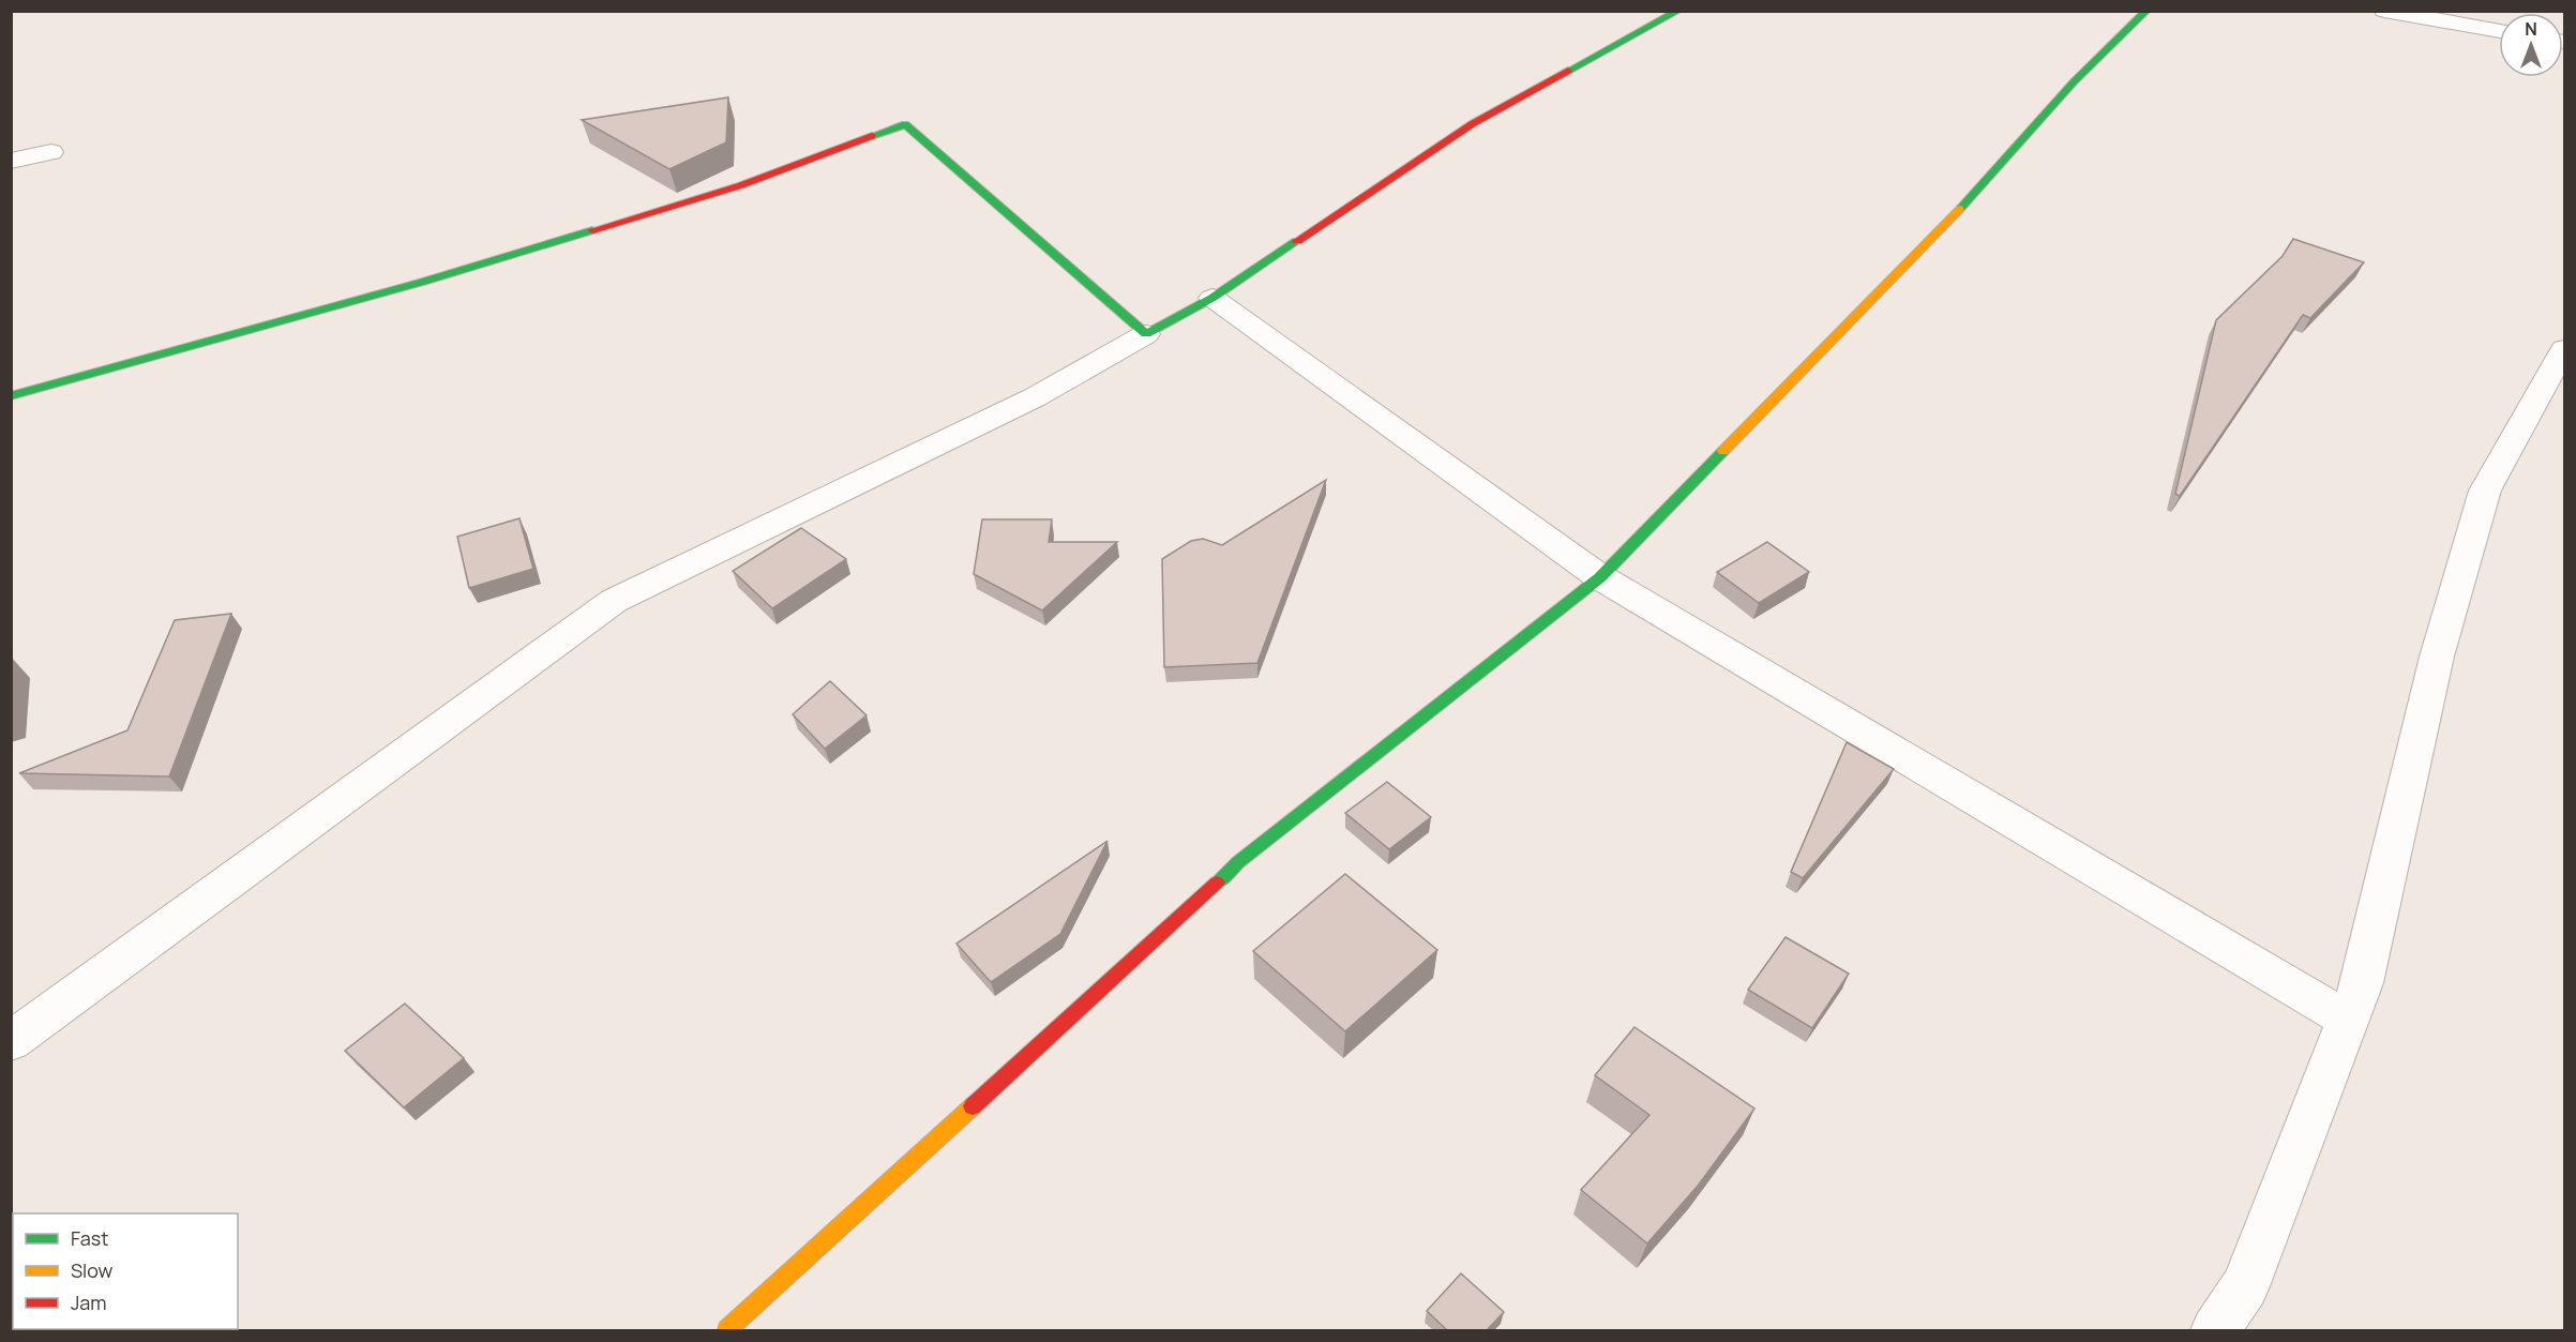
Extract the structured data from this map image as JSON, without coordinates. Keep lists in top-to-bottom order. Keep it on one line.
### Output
{"legend":["Fast","Slow","Jam"],"north":"top"}
